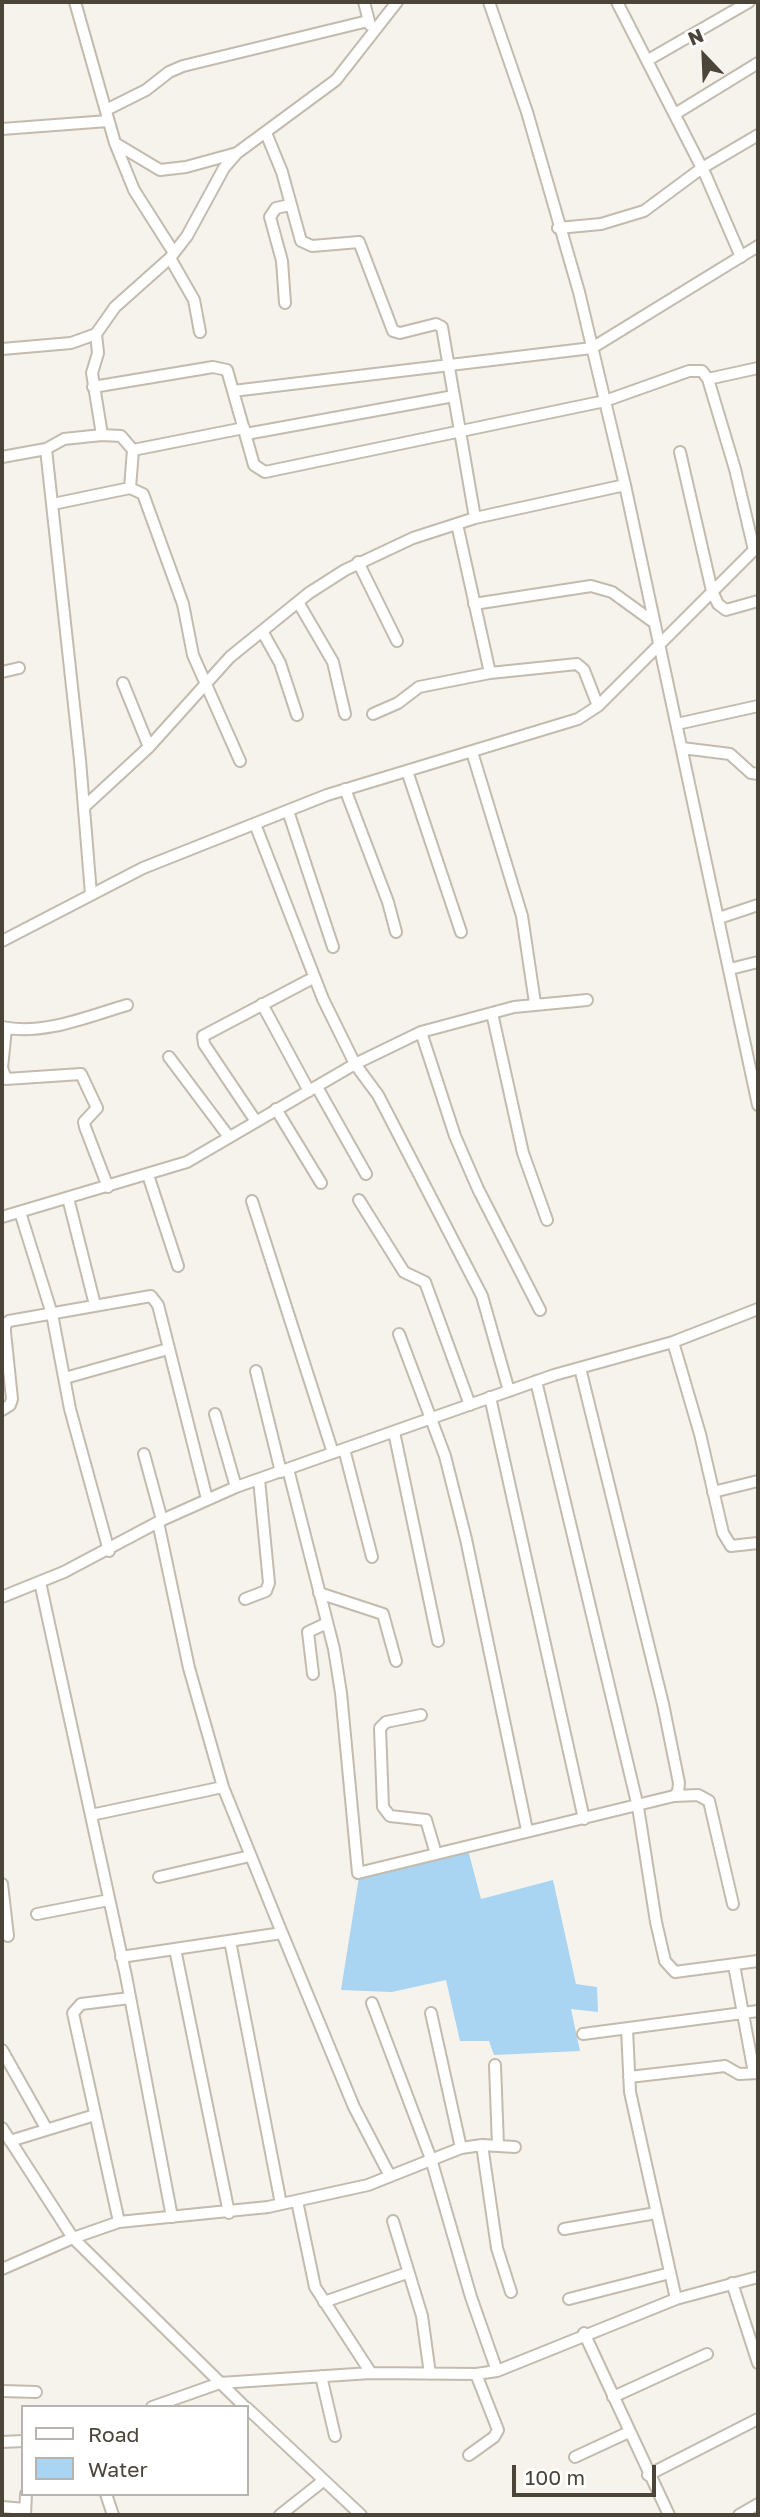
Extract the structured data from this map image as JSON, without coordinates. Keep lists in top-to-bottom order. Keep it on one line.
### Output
{"legend":["Road","Water"],"scale_bar":"100 m","north":"top left"}
